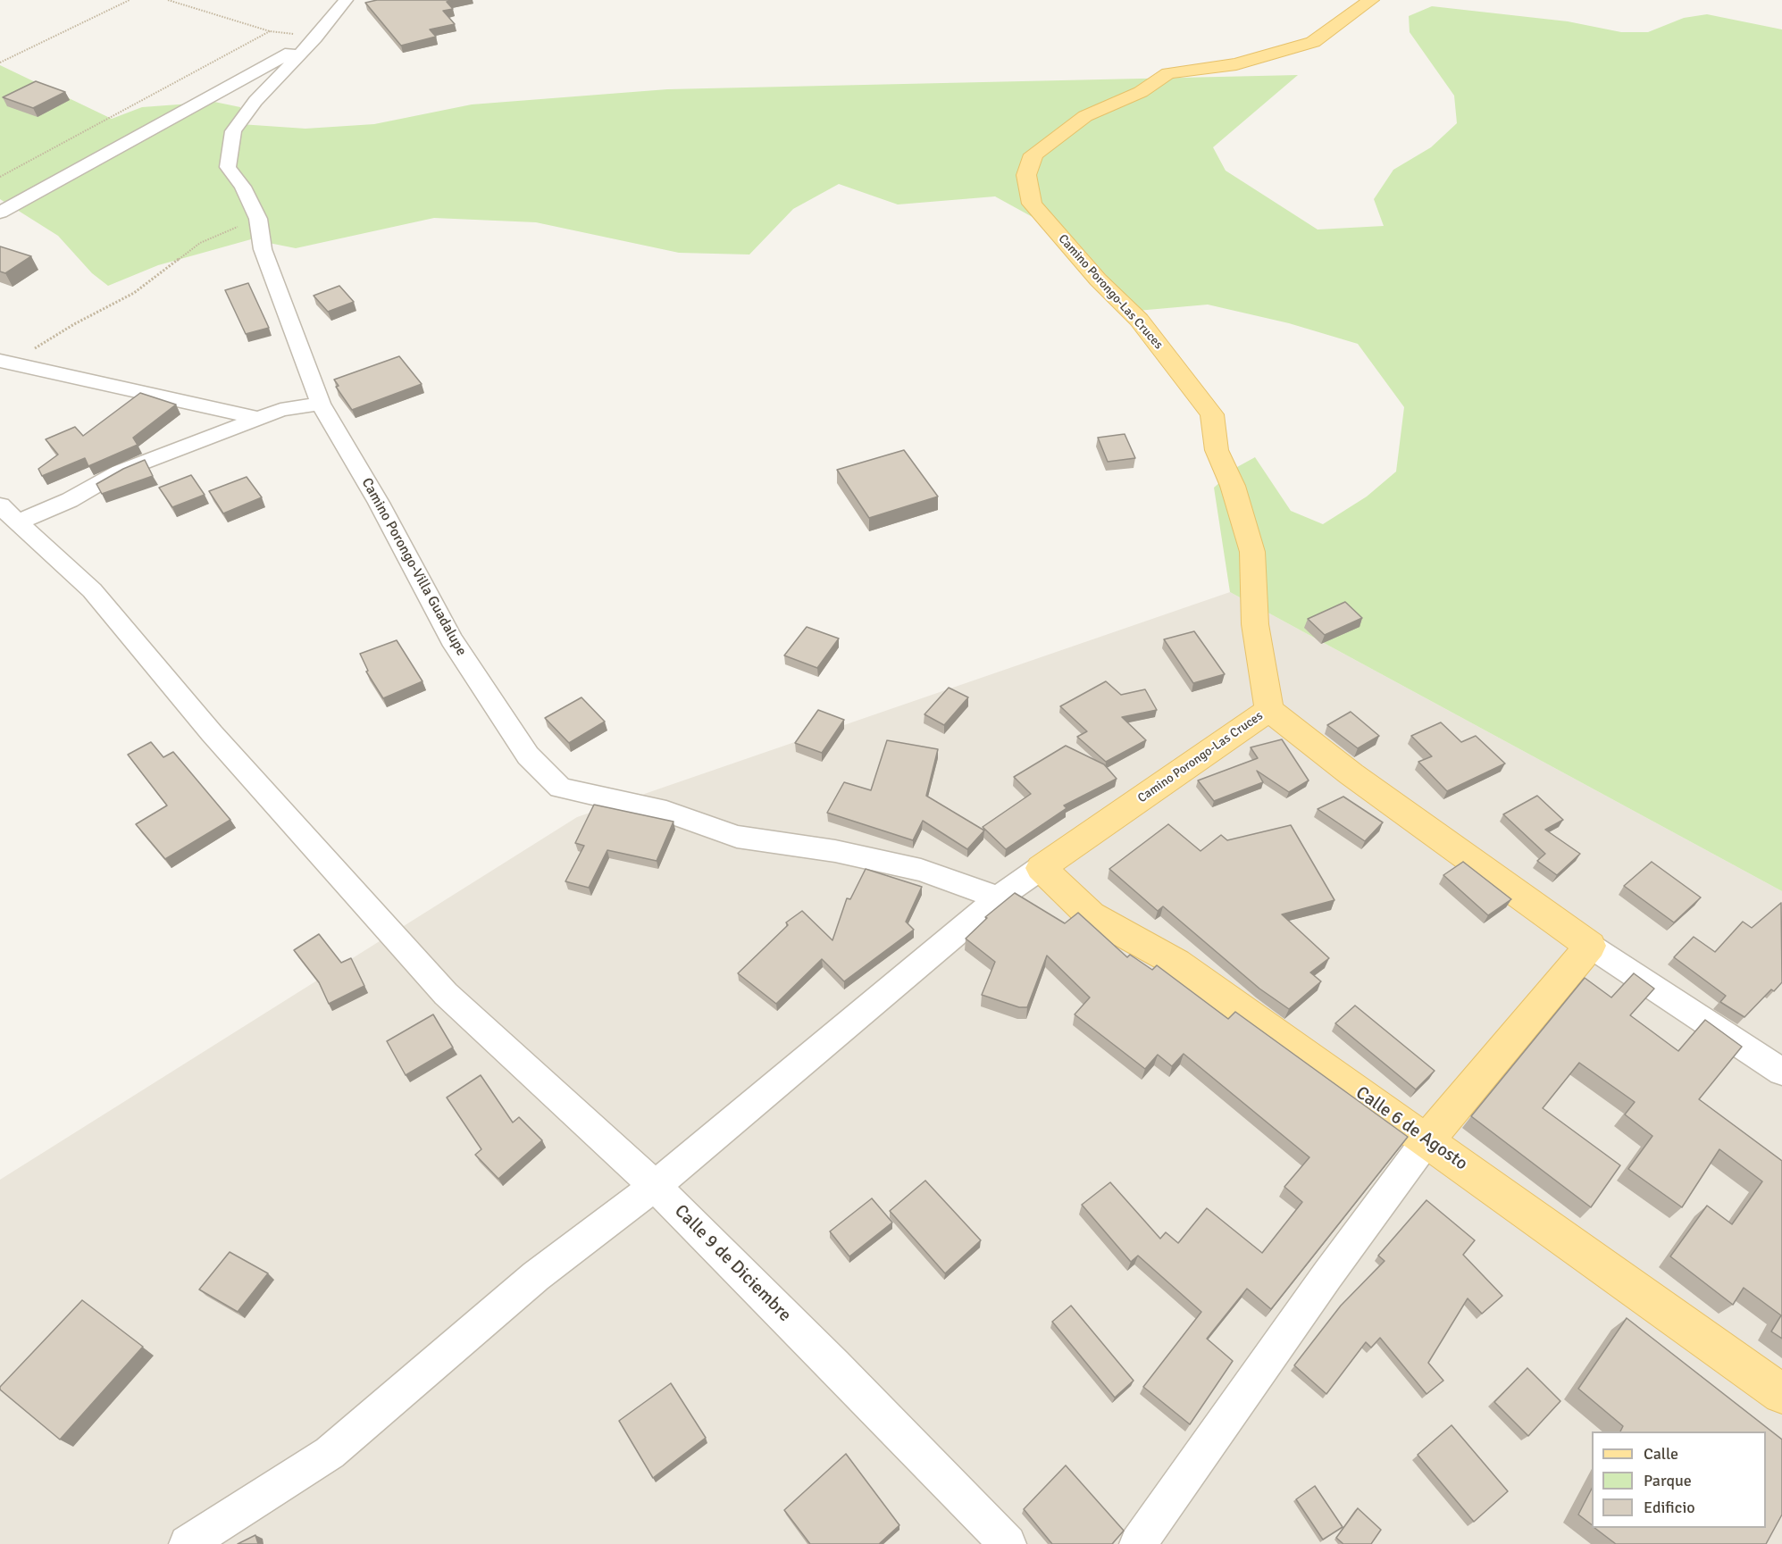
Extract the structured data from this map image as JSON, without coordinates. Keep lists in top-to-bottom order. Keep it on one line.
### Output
{"streets":{"main road":["Camino Porongo-Las Cruces","Calle 6 de Agosto"],"street":["Camino Porongo-Villa Guadalupe","Calle 9 de Diciembre"]},"crossings":[["Camino Porongo-Las Cruces","Calle 6 de Agosto"]],"legend":["Calle","Parque","Edificio"]}
